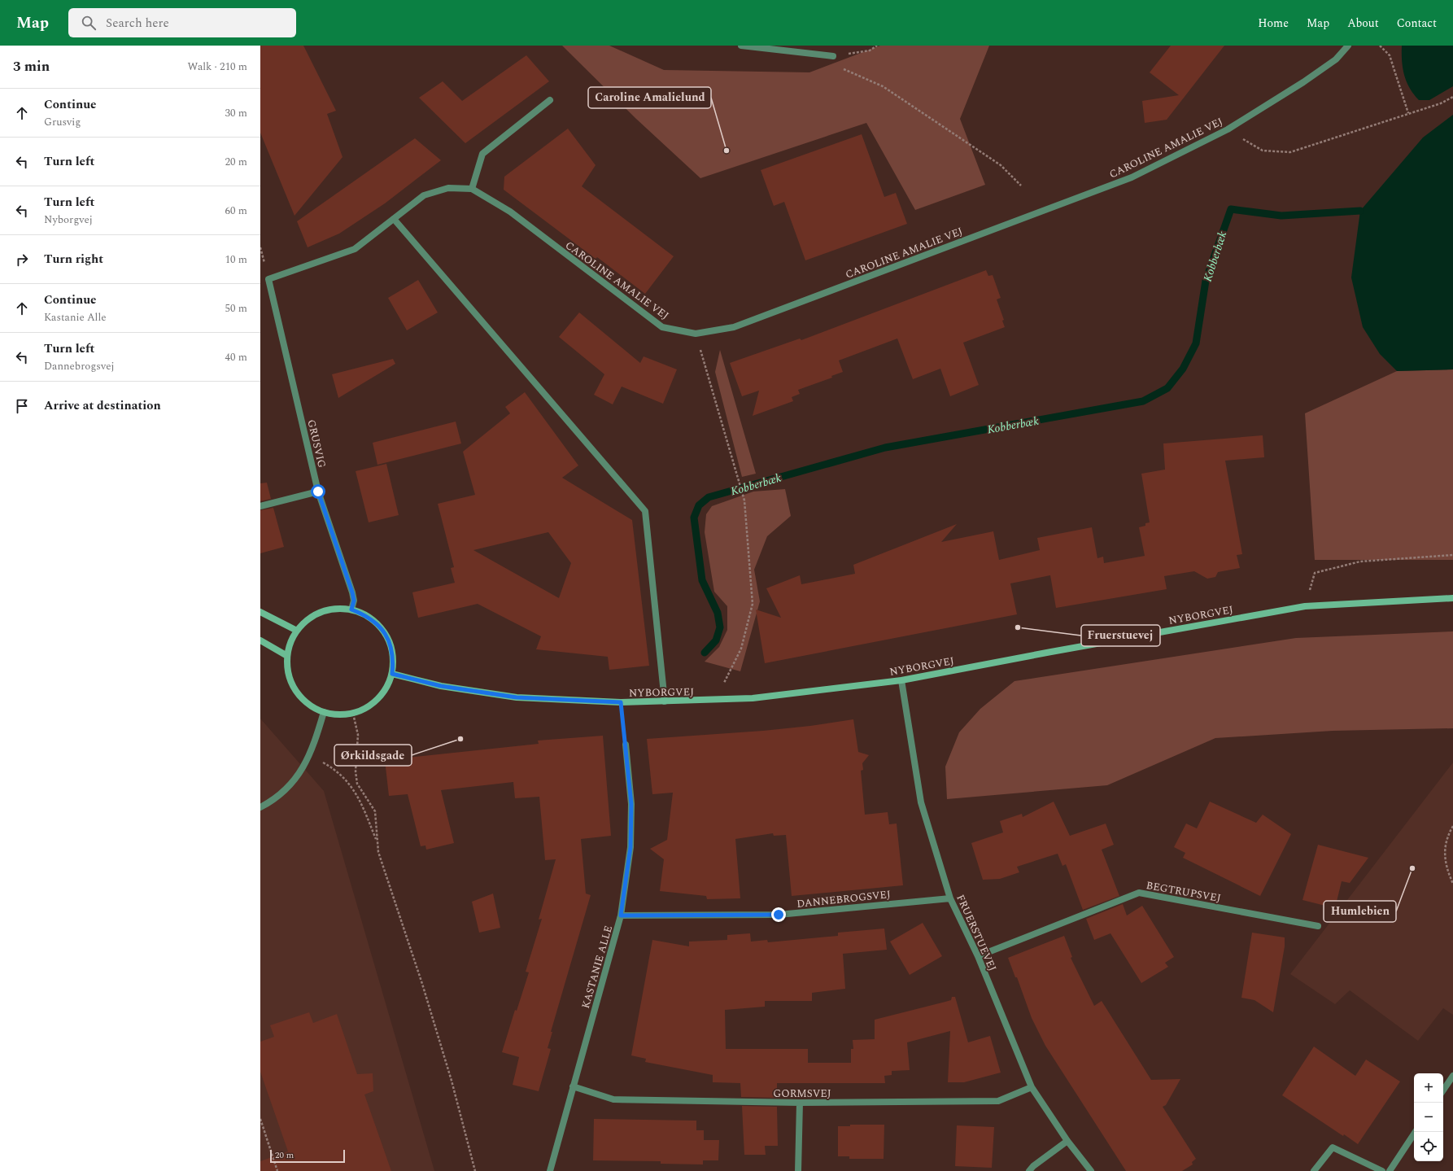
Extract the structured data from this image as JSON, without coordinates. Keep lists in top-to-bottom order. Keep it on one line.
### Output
{"streets":{"street":["CAROLINE AMALIE VEJ","GRUSVIG","NYBORGVEJ","BEGTRUPSVEJ","DANNEBROGSVEJ","FRUERSTUEVEJ","KASTANIE ALLE","GORMSVEJ"]},"crossings":[["CAROLINE AMALIE VEJ","GRUSVIG"],["GRUSVIG","NYBORGVEJ"],["NYBORGVEJ","FRUERSTUEVEJ"],["BEGTRUPSVEJ","FRUERSTUEVEJ"],["DANNEBROGSVEJ","FRUERSTUEVEJ"],["DANNEBROGSVEJ","KASTANIE ALLE"],["FRUERSTUEVEJ","GORMSVEJ"],["KASTANIE ALLE","GORMSVEJ"]],"water":["Kobberbæk"],"places":["Caroline Amalielund","Fruerstuevej","Ørkildsgade","Humlebien"],"scale_bar":"20 m","page":{"header":"Map","search":"Search here","nav":["Home","Map","About","Contact"],"heading":["3 min","Walk · 210 m"],"list":[["Continue","Grusvig","30 m"],["Turn left","20 m"],["Turn left","Nyborgvej","60 m"],["Turn right","10 m"],["Continue","Kastanie Alle","50 m"],["Turn left","Dannebrogsvej","40 m"],"Arrive at destination"],"map_buttons":["+","−"],"scale":"20 m"}}
